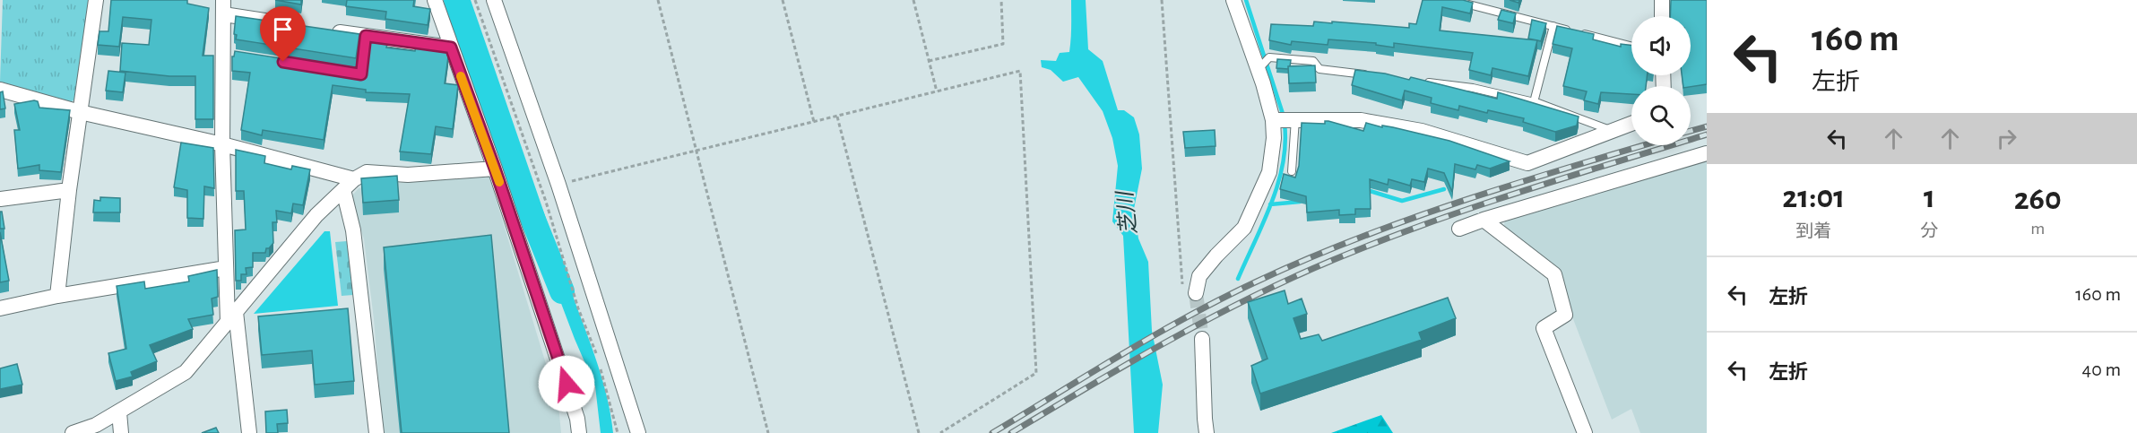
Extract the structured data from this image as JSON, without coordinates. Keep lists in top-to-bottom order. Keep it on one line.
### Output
{"water":["芝川"],"page":{"turn":["160 m","左折"],"eta":["21:01","到着","1","分","260","m"],"list":[{"name":"左折","value":"160 m"},{"name":"左折","value":"40 m"}]}}
